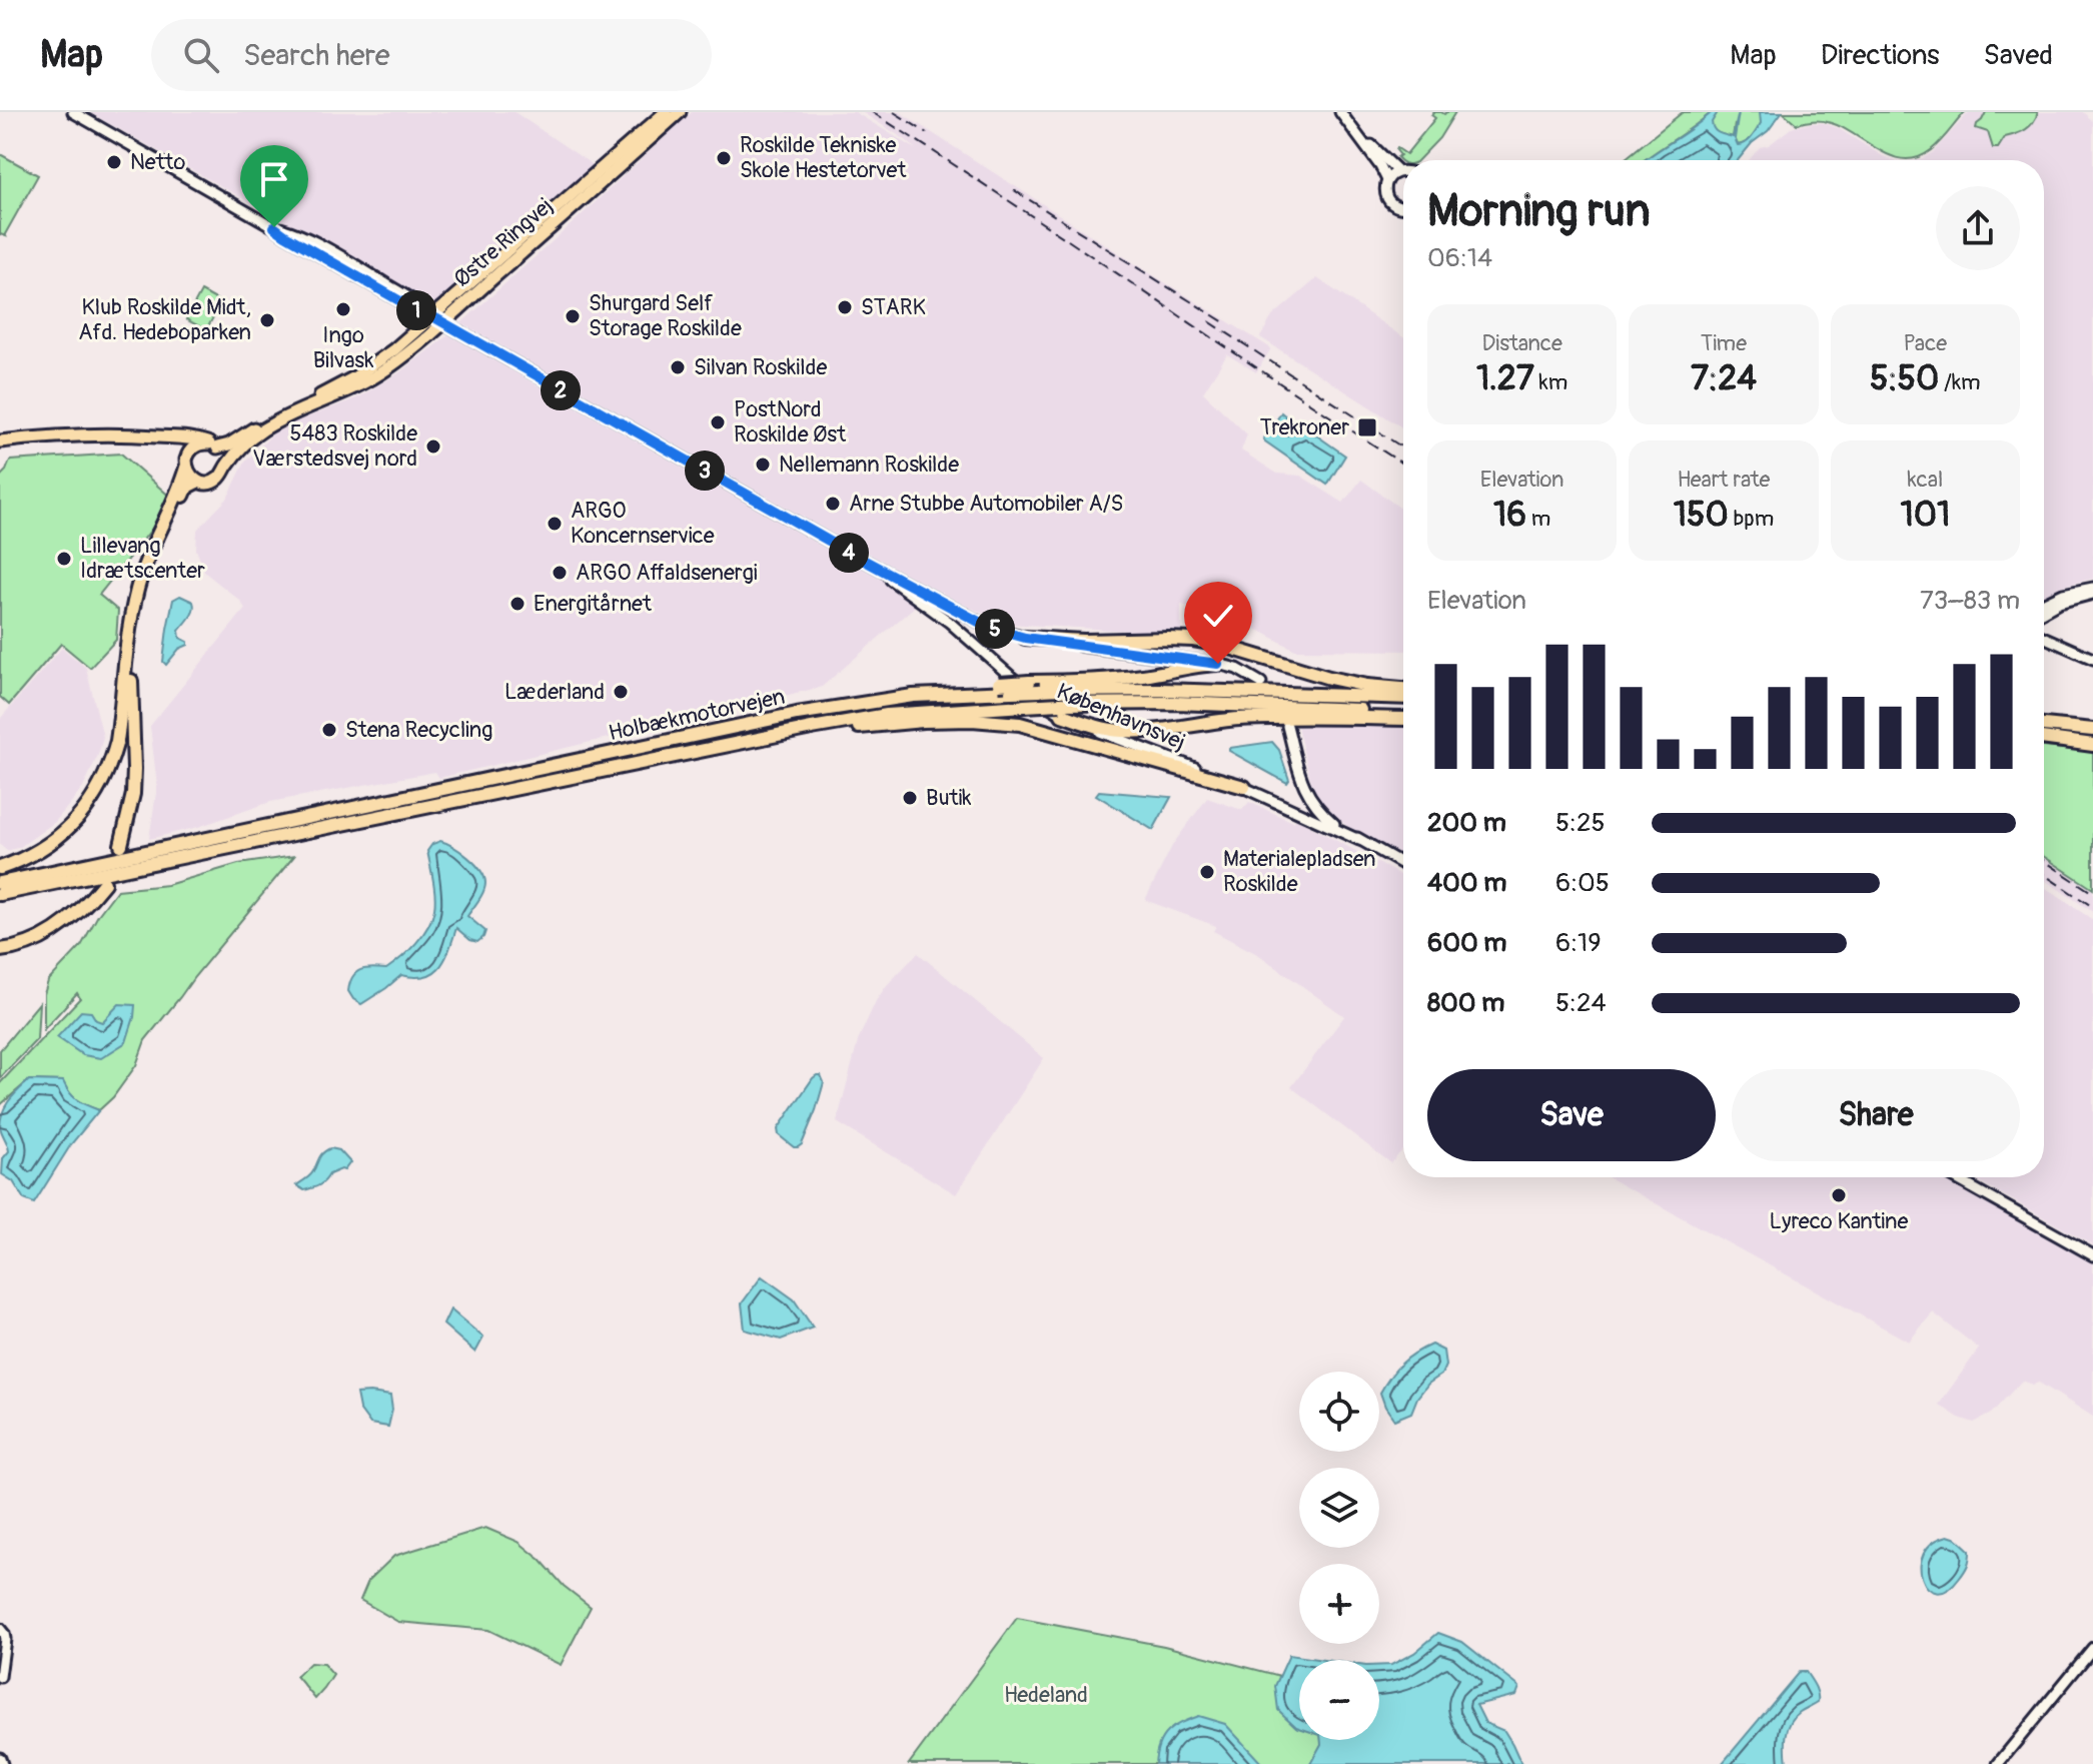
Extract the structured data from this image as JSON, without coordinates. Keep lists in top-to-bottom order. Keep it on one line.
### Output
{"streets":{"highway":["Holbækmotorvejen"],"main road":["Østre Ringvej","Københavnsvej"]},"crossings":[["Østre Ringvej","Københavnsvej"],["Holbækmotorvejen","Københavnsvej"]],"parks":["Hedeland"],"places":{"other":["Roskilde Tekniske Skole Hestetorvet","Netto","STARK","Ingo Bilvask","Shurgard Self Storage Roskilde","Klub Roskilde Midt, Afd. Hedeboparken","Silvan Roskilde","PostNord Roskilde Øst","5483 Roskilde Værstedsvej nord","Nellemann Roskilde","Arne Stubbe Automobiler A/S","ARGO Koncernservice","Lillevang Idrætscenter","ARGO Affaldsenergi","Energitårnet","Læderland","Stena Recycling","Butik","Materialepladsen Roskilde","Lyreco Kantine"],"transit":["Trekroner"]},"page":{"header":"Map","search":"Search here","nav":["Map","Directions","Saved"],"heading":["Morning run","06:14"],"pins":["1","2","3","4","5"],"stats":[["Distance","1.27 km"],["Time","7:24"],["Pace","5:50 /km"],["Elevation","16 m"],["Heart rate","150 bpm"],["kcal","101"]],"chart":["Elevation","73–83 m"],"list":[{"name":"200 m","note":"5:25"},{"name":"400 m","note":"6:05"},{"name":"600 m","note":"6:19"},{"name":"800 m","note":"5:24"}],"buttons":["Save","Share"],"map_buttons":["+","−"]}}
